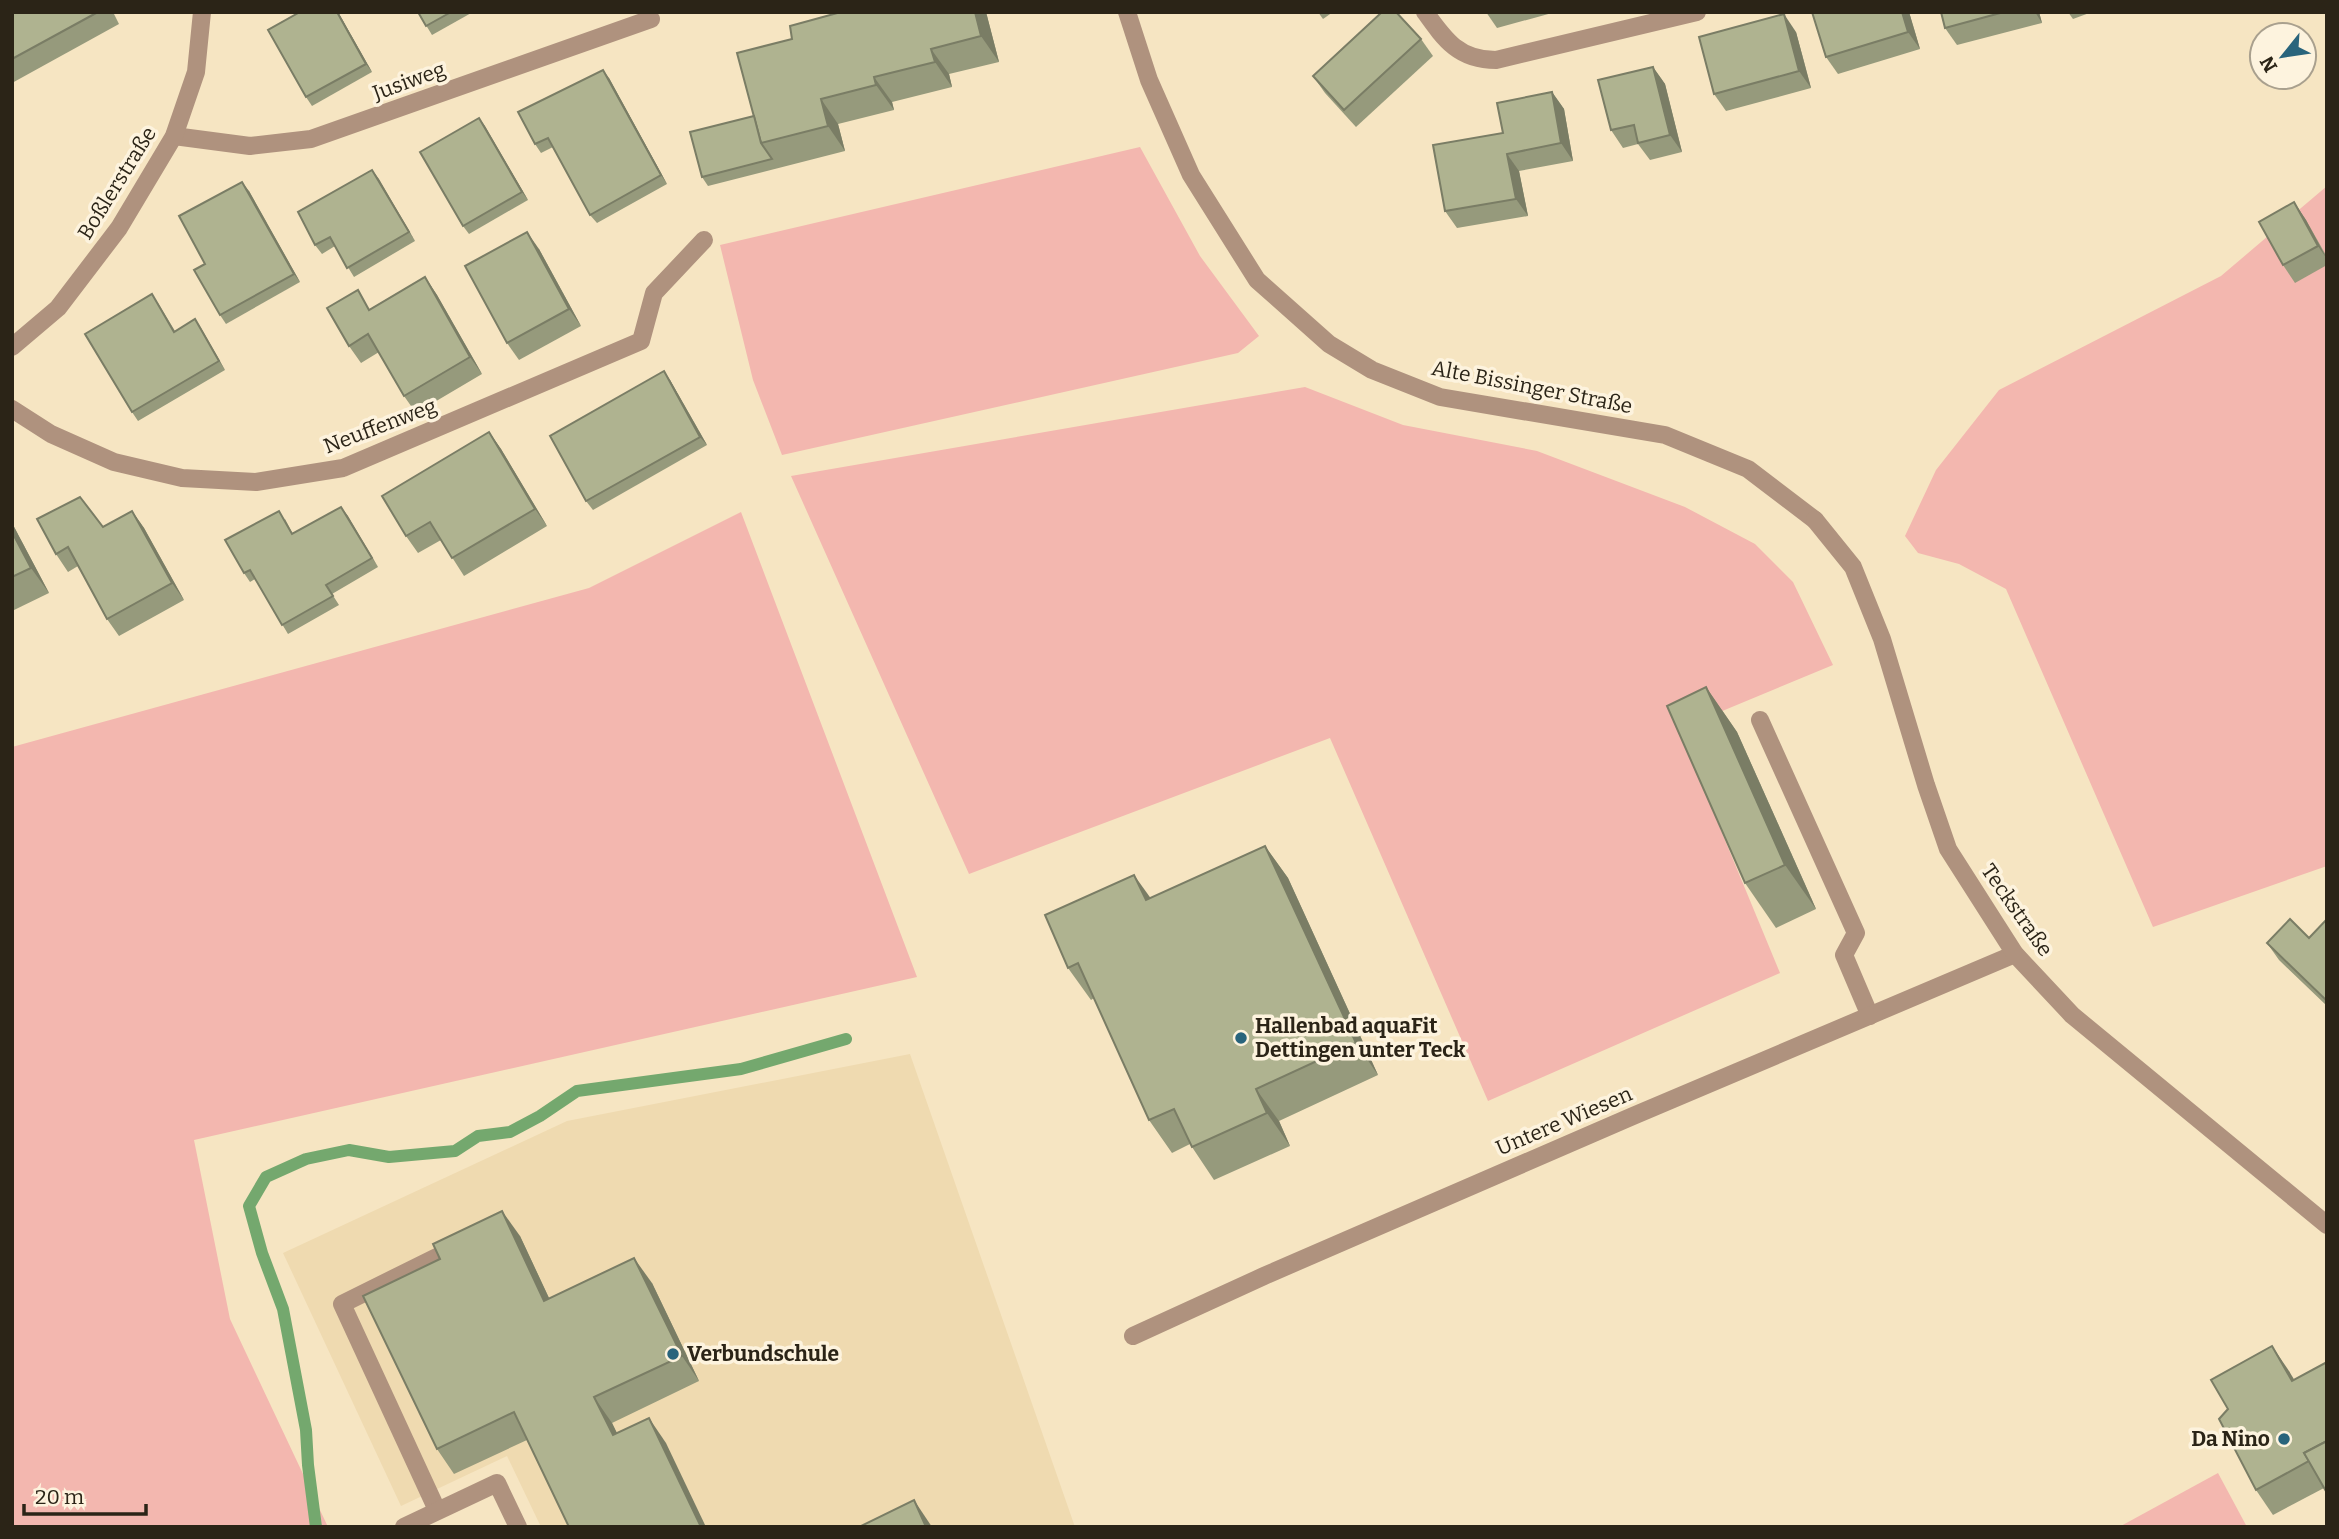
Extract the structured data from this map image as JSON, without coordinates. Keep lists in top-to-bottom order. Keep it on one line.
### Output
{"streets":{"street":["Jusiweg","Boßlerstraße","Alte Bissinger Straße","Neuffenweg","Teckstraße","Untere Wiesen"]},"crossings":[["Jusiweg","Boßlerstraße"],["Alte Bissinger Straße","Teckstraße"],["Teckstraße","Untere Wiesen"]],"places":["Hallenbad aquaFit Dettingen unter Teck","Verbundschule","Da Nino"],"scale_bar":"20 m","north":"bottom left"}
